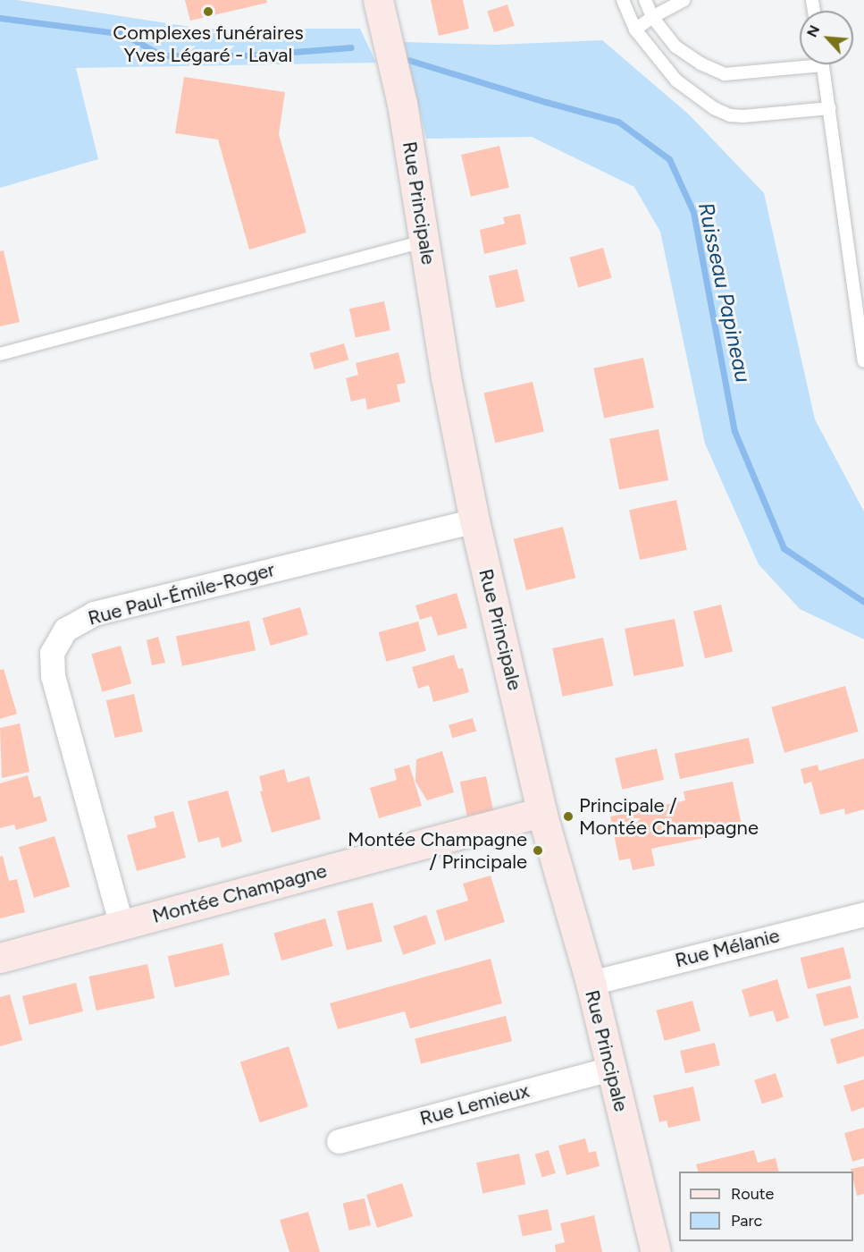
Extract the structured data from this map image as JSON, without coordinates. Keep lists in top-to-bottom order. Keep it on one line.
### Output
{"streets":{"street":["Rue Principale","Rue Paul-Émile-Roger","Montée Champagne","Rue Mélanie","Rue Lemieux"]},"crossings":[["Rue Principale","Rue Paul-Émile-Roger"],["Rue Principale","Montée Champagne"],["Rue Principale","Rue Mélanie"],["Rue Principale","Rue Lemieux"],["Rue Paul-Émile-Roger","Montée Champagne"]],"water":["Ruisseau Papineau"],"places":["Complexes funéraires Yves Légaré - Laval","Principale / Montée Champagne","Montée Champagne / Principale"],"legend":["Route","Parc"],"north":"top left"}
